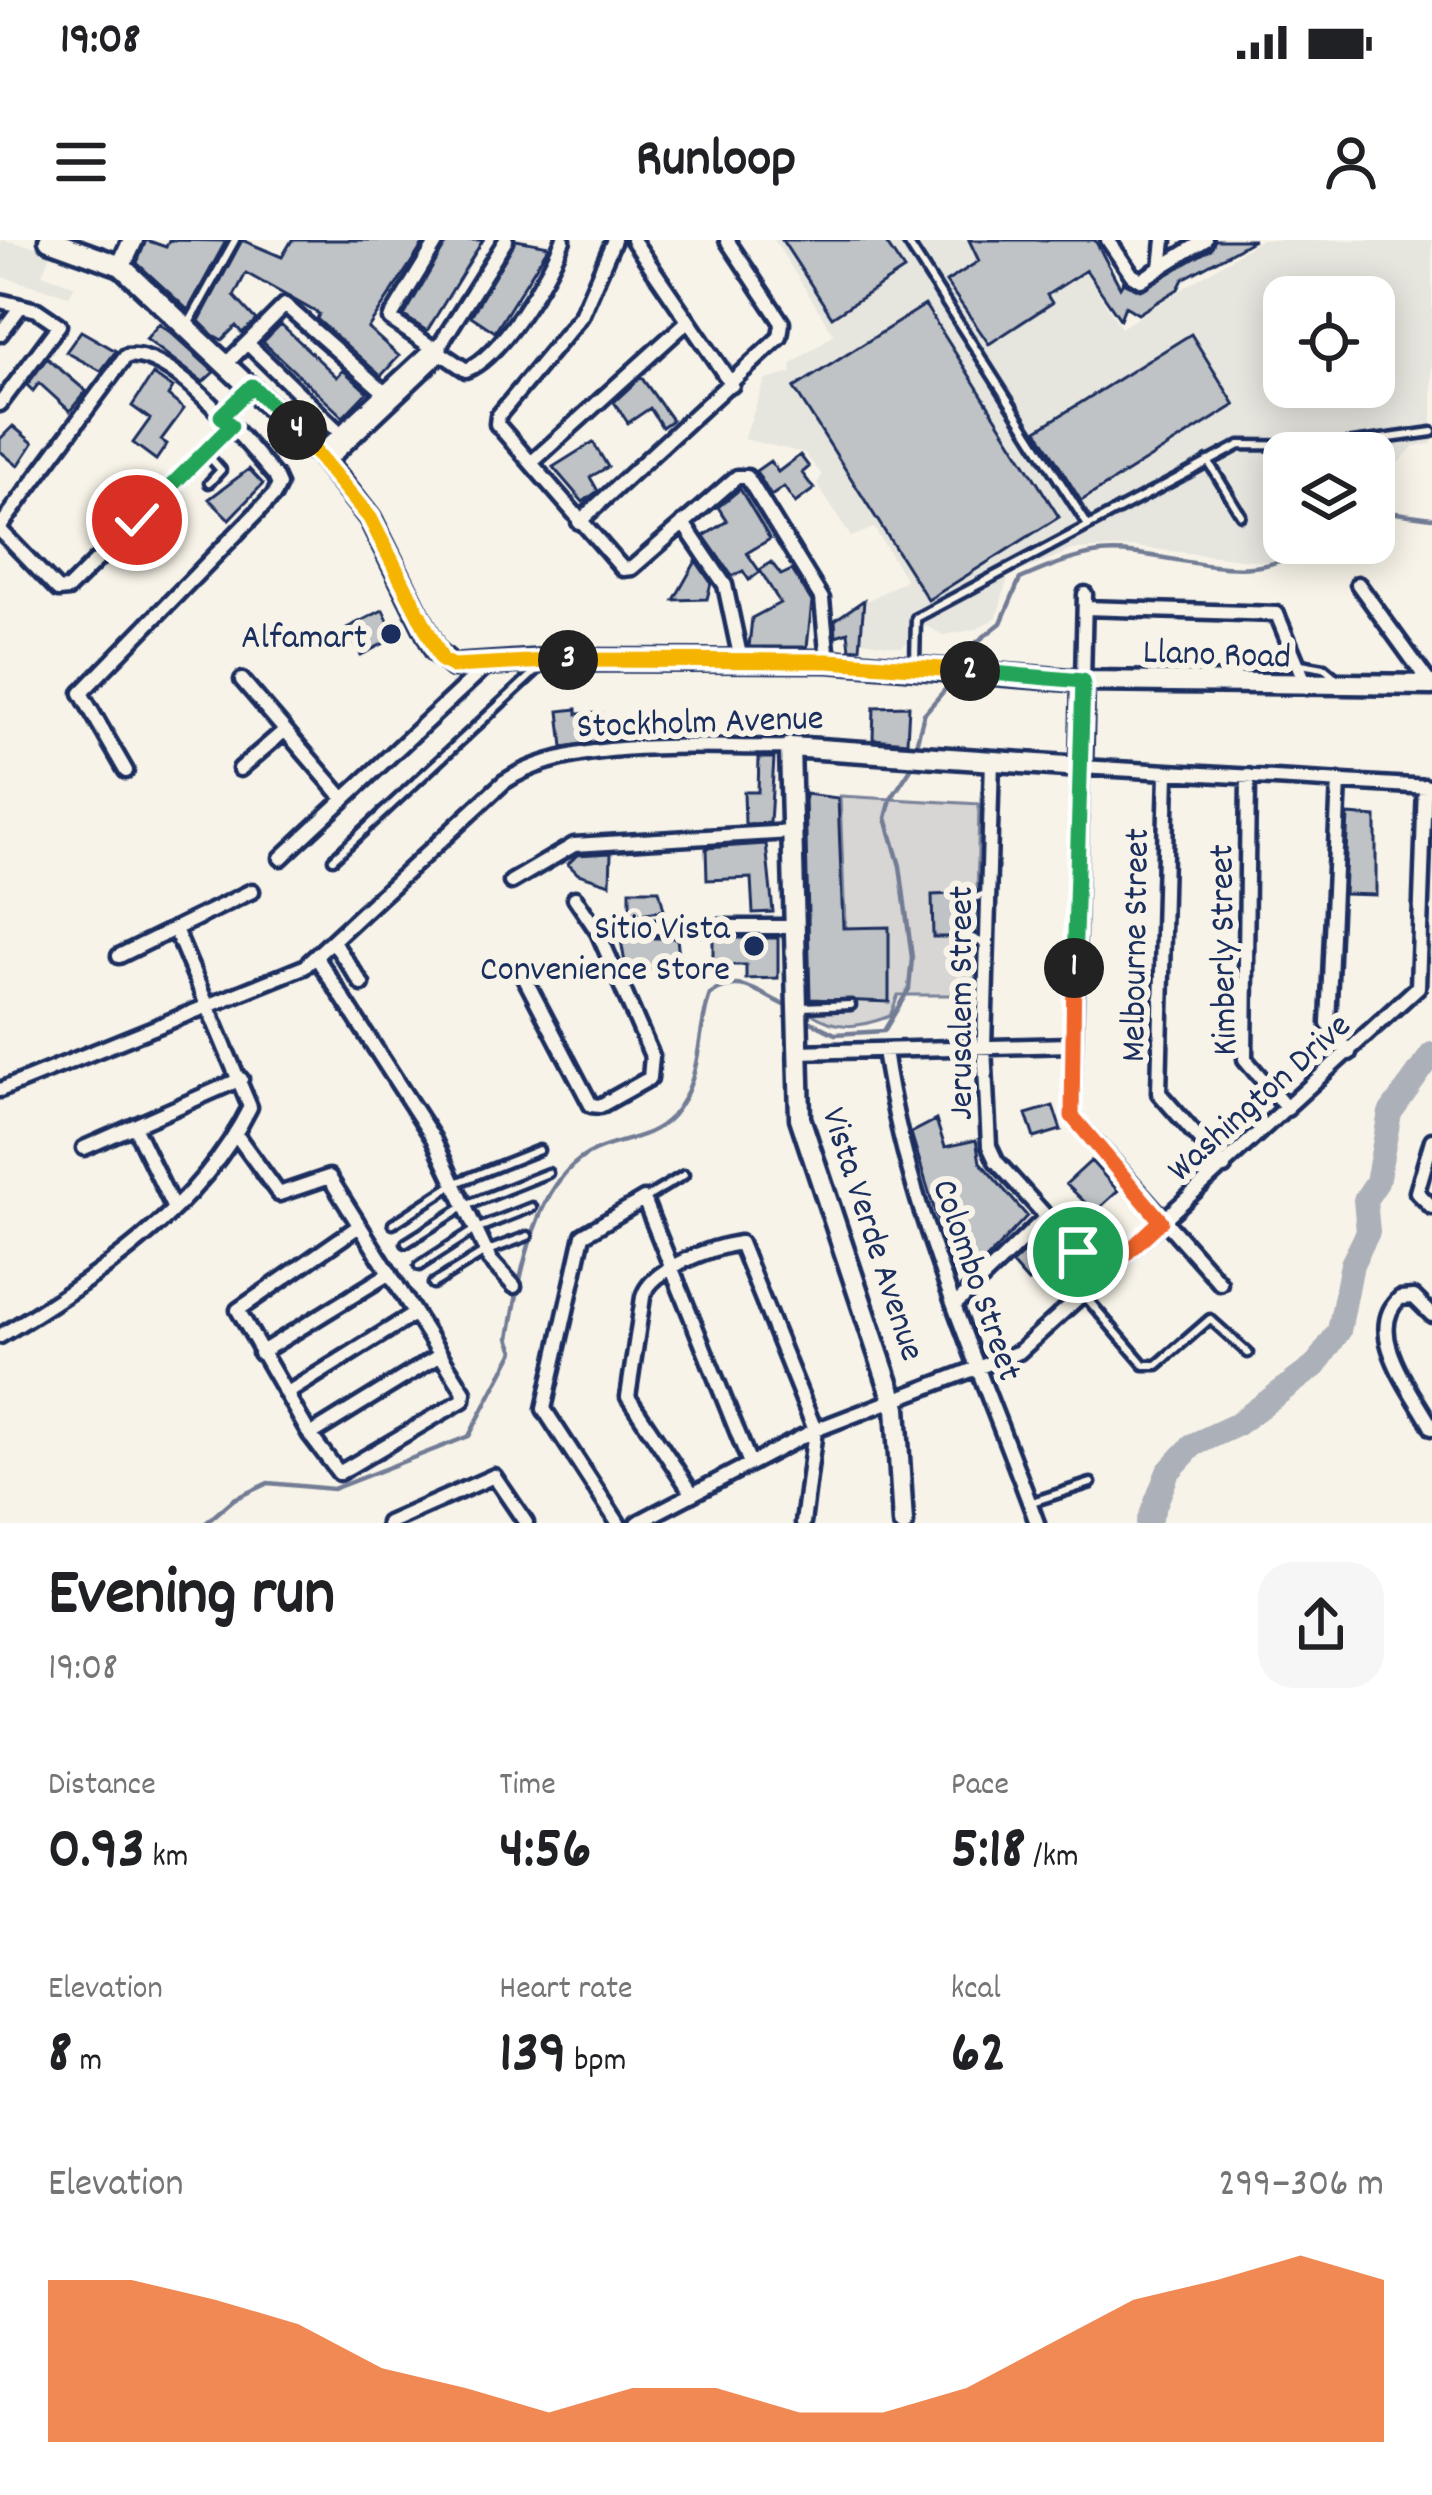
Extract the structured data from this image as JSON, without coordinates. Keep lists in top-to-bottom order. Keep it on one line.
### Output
{"streets":{"main road":["Llano Road","Stockholm Avenue","Vista Verde Avenue"],"street":["Melbourne Street","Kimberly Street","Jerusalem Street","Washington Drive","Colombo Street"]},"crossings":[["Stockholm Avenue","Melbourne Street"],["Stockholm Avenue","Kimberly Street"],["Stockholm Avenue","Jerusalem Street"],["Stockholm Avenue","Vista Verde Avenue"],["Melbourne Street","Washington Drive"],["Kimberly Street","Washington Drive"],["Jerusalem Street","Washington Drive"],["Washington Drive","Vista Verde Avenue"],["Washington Drive","Colombo Street"]],"places":["Alfamart","Sitio Vista Convenience Store"],"page":{"status":"19:08","header":"Runloop","pins":["4","3","2","1"],"heading":["Evening run","19:08"],"stats":[["Distance","0.93 km"],["Time","4:56"],["Pace","5:18 /km"],["Elevation","8 m"],["Heart rate","139 bpm"],["kcal","62"]],"chart":["Elevation","299–306 m"]}}
